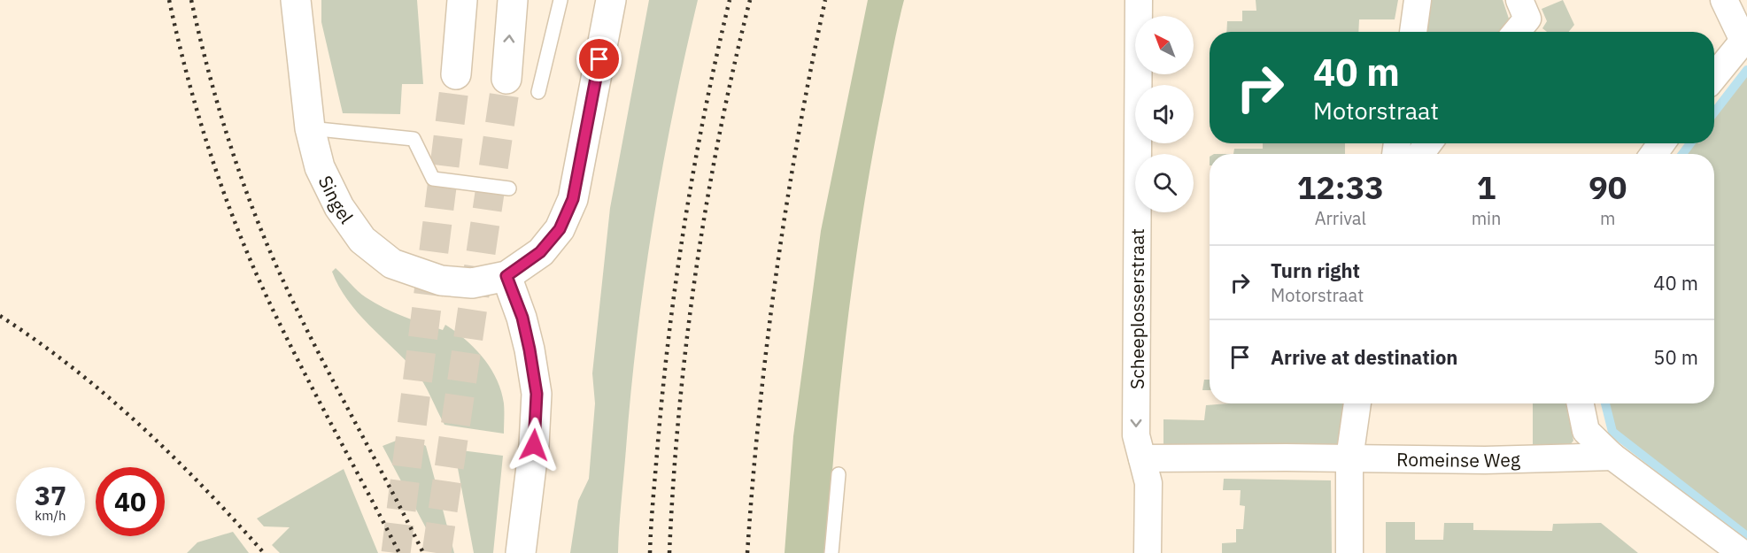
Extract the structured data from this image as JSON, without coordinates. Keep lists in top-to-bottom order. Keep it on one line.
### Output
{"streets":{"main road":["Singel"],"street":["Scheeplosserstraat","Romeinse Weg"]},"crossings":[["Scheeplosserstraat","Romeinse Weg"]],"one_way":["Scheeplosserstraat"],"north":"top left","page":{"turn":["40 m","Motorstraat"],"eta":["12:33","Arrival","1","min","90","m"],"list":[{"name":"Turn right","note":"Motorstraat","value":"40 m"},{"name":"Arrive at destination","value":"50 m"}],"speed":"37 km/h","limit":"40"}}
